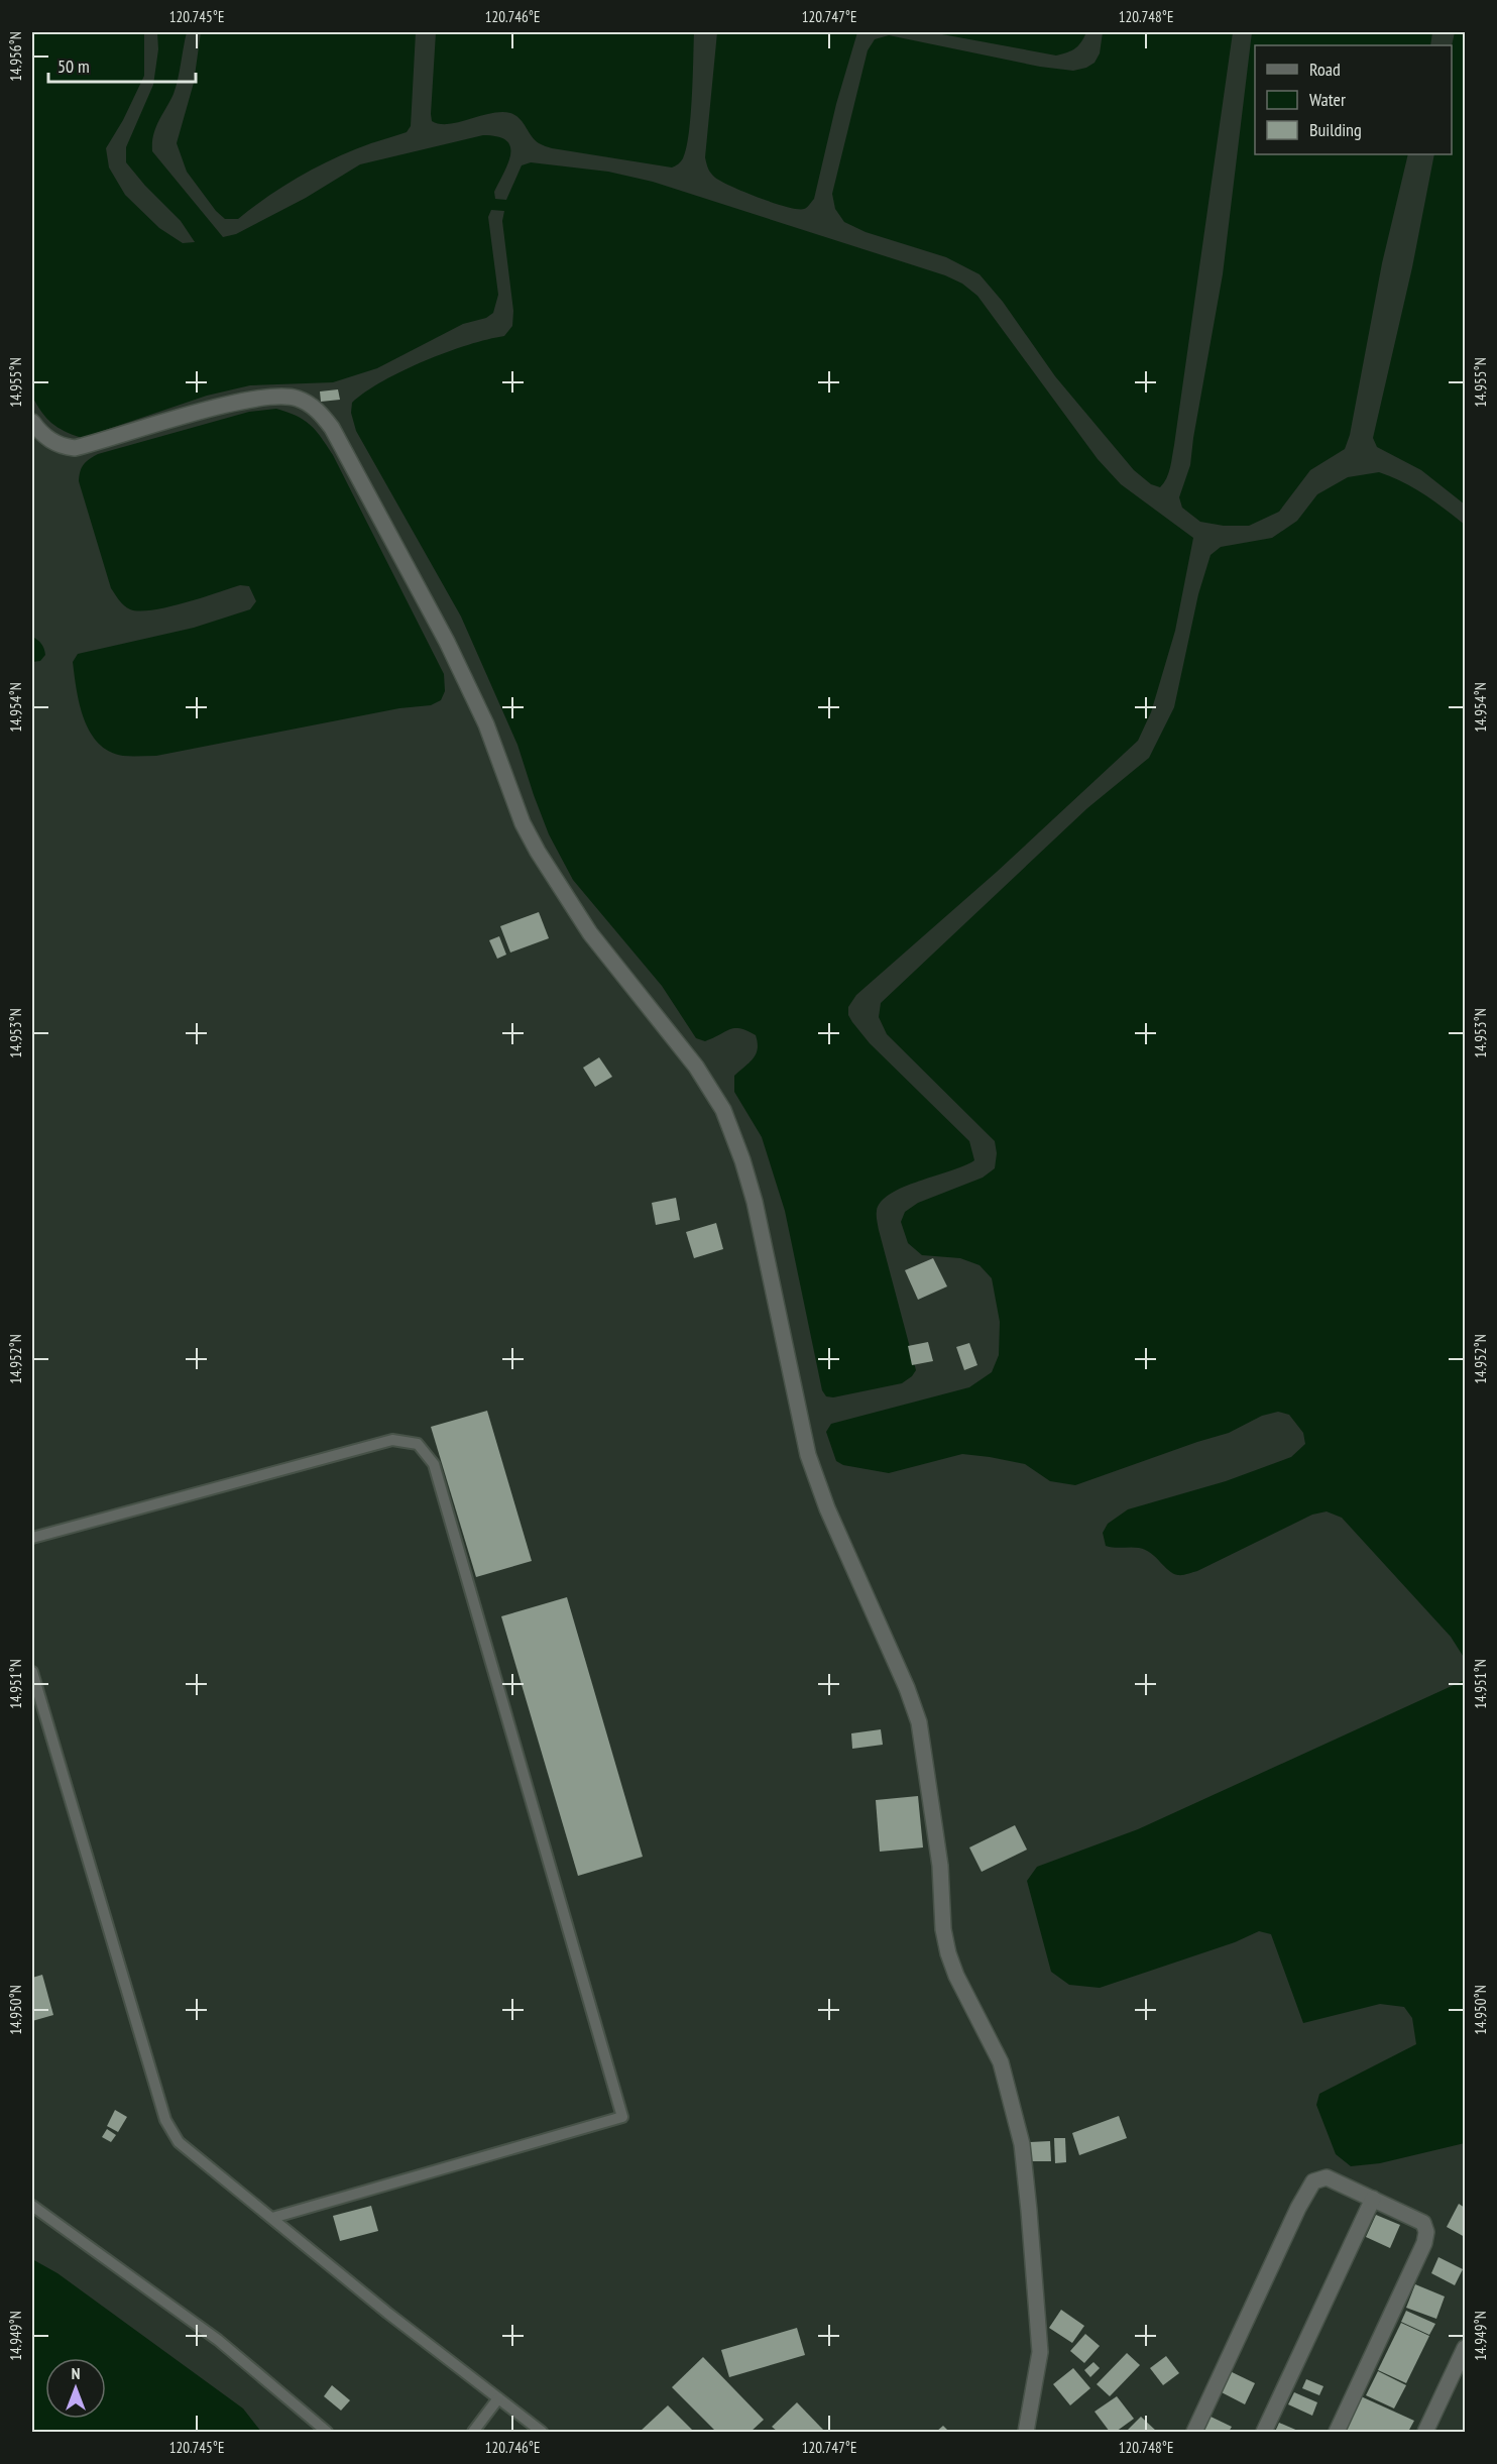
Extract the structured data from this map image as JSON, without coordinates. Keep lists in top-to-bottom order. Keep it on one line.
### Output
{"legend":["Road","Water","Building"],"scale_bar":"50 m","north":"top","coordinates":["120.745°E","120.746°E","120.747°E","120.748°E","14.956°N","14.955°N","14.954°N","14.953°N","14.952°N","14.951°N","14.950°N","14.949°N"]}
